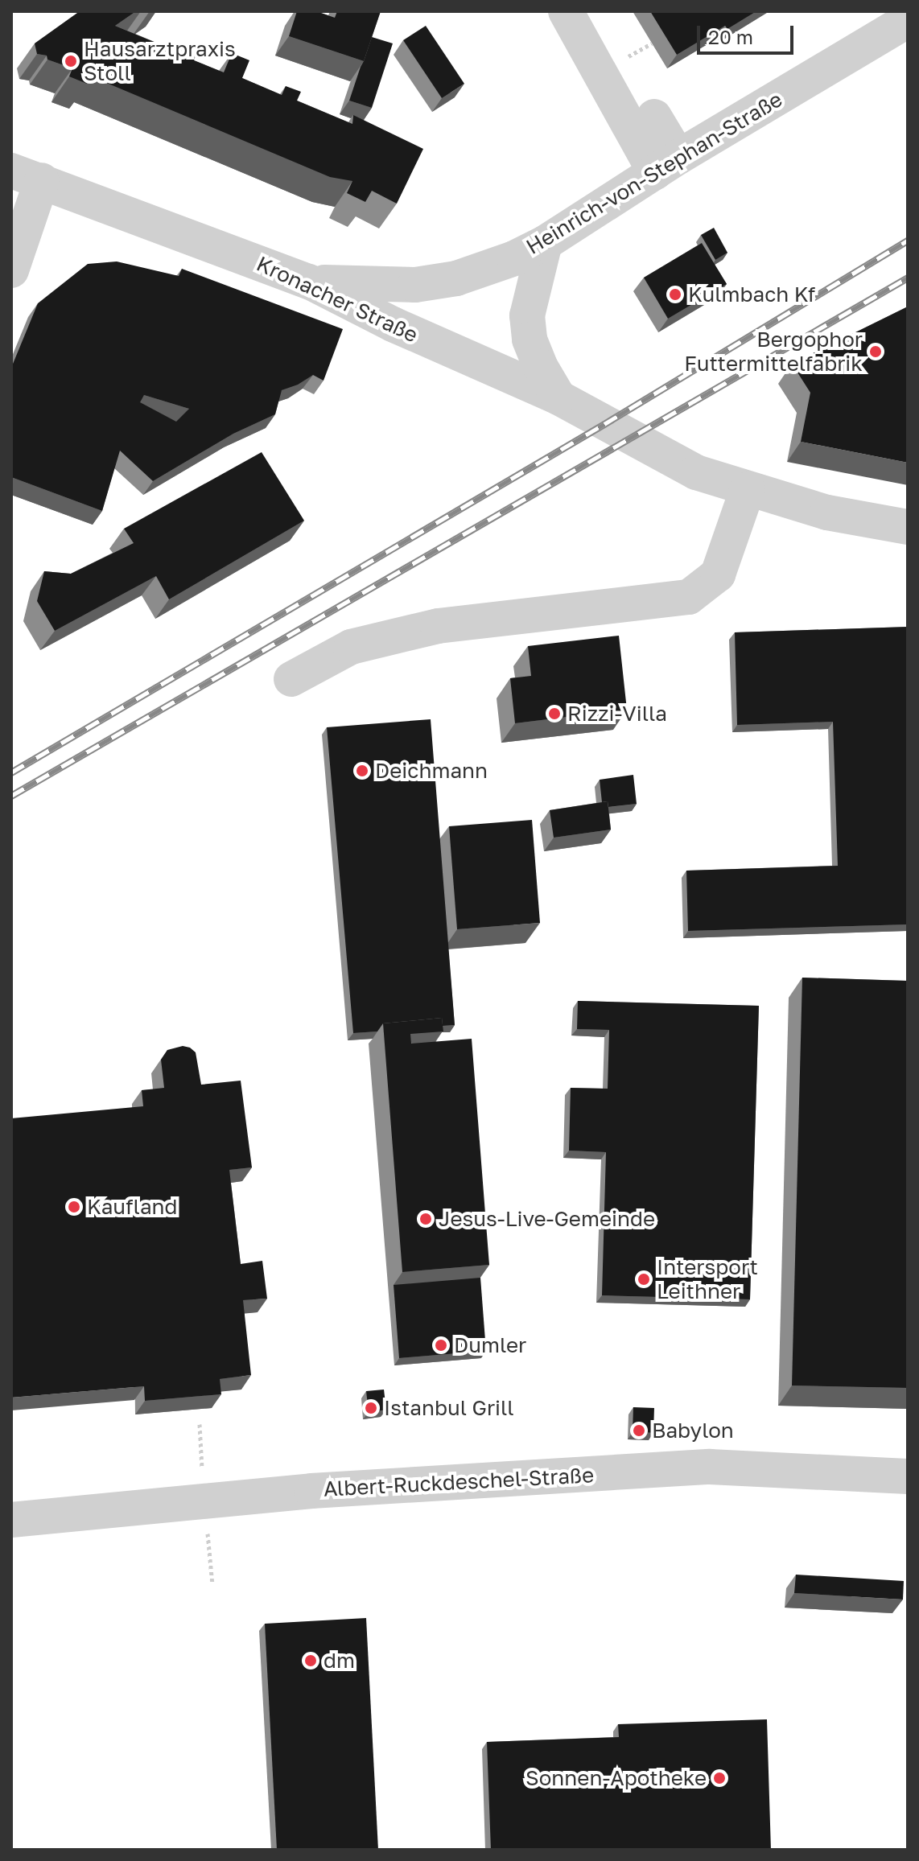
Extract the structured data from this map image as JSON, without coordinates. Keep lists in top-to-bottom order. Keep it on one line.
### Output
{"streets":{"street":["Heinrich-von-Stephan-Straße","Kronacher Straße","Albert-Ruckdeschel-Straße"]},"crossings":[["Heinrich-von-Stephan-Straße","Kronacher Straße"]],"places":["Hausarztpraxis Stoll","Kulmbach Kf","Bergophor Futtermittelfabrik","Rizzi-Villa","Deichmann","Kaufland","Jesus-Live-Gemeinde","Intersport Leithner","Dumler","Istanbul Grill","Babylon","dm","Sonnen-Apotheke"],"scale_bar":"20 m"}
